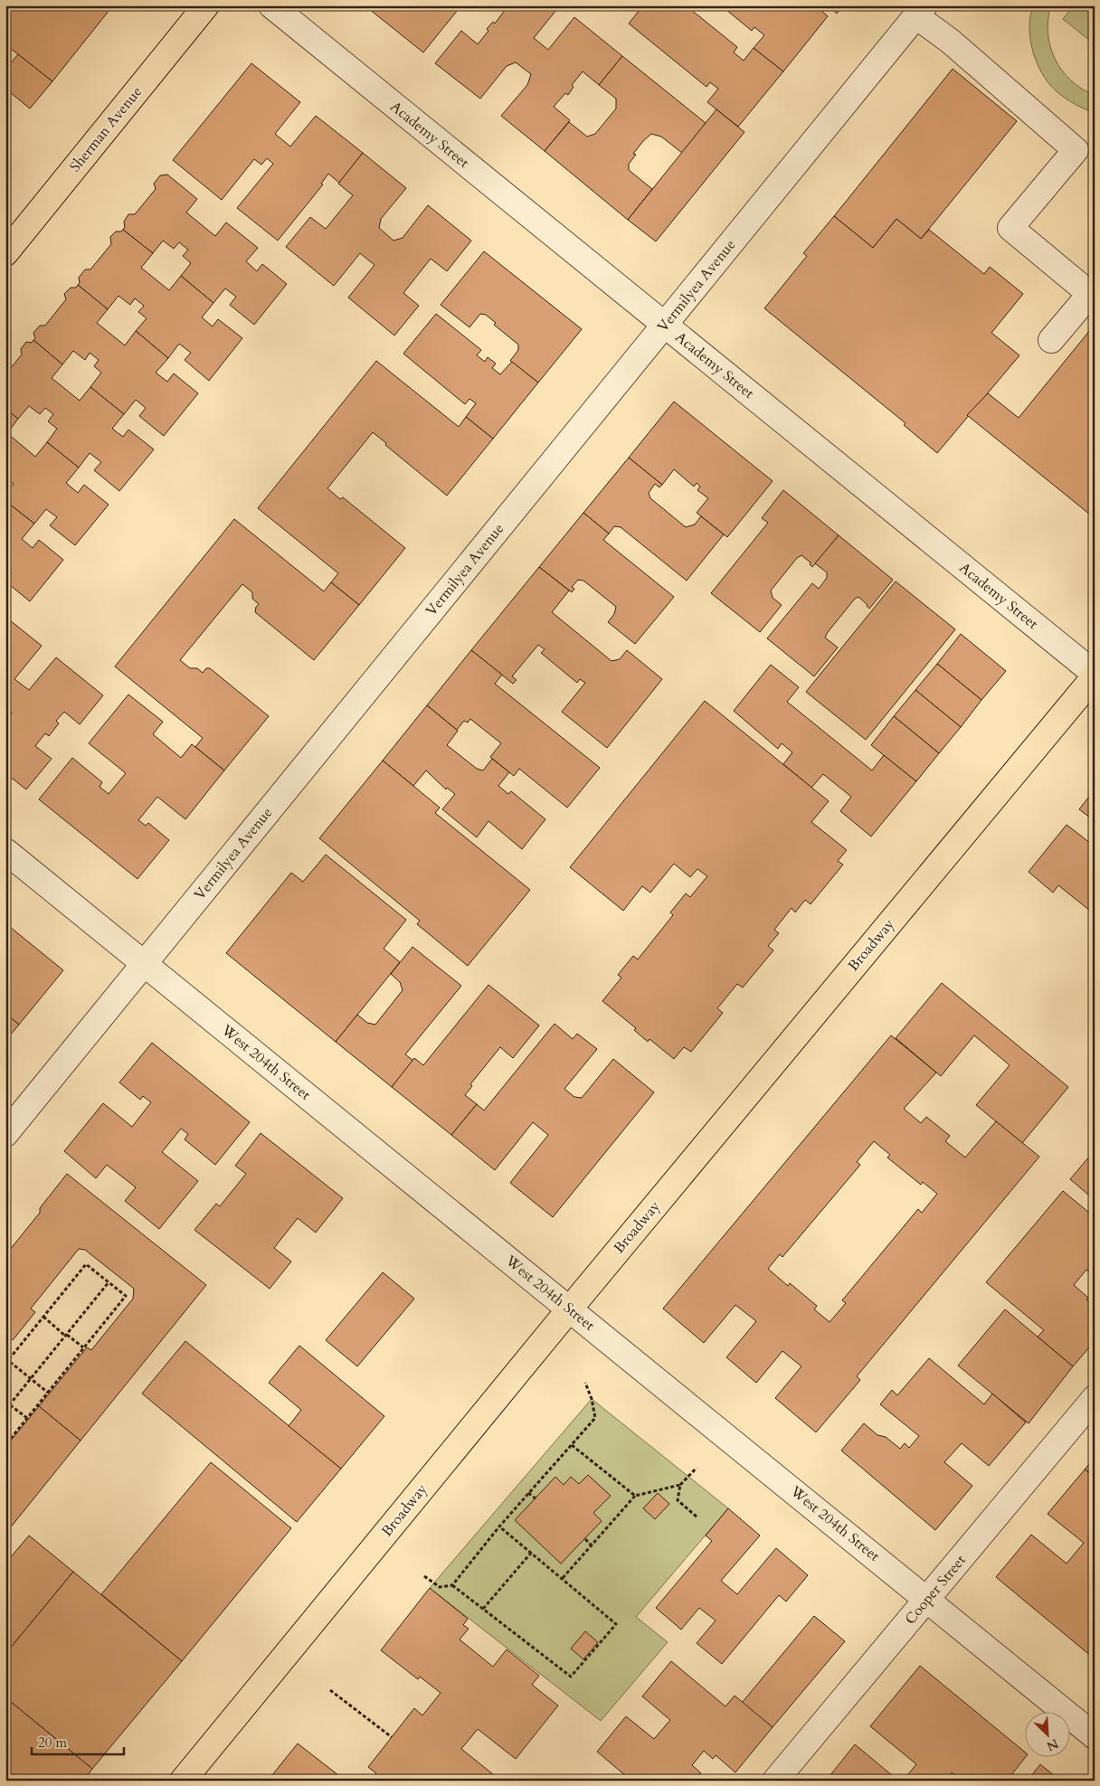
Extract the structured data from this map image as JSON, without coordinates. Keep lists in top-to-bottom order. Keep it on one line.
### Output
{"streets":{"main road":["Sherman Avenue","Broadway"],"street":["Academy Street","Vermilyea Avenue","West 204th Street","Cooper Street"]},"crossings":[["Academy Street","Vermilyea Avenue"],["Academy Street","Broadway"],["Vermilyea Avenue","West 204th Street"],["Broadway","West 204th Street"],["West 204th Street","Cooper Street"]],"scale_bar":"20 m","north":"bottom right"}
